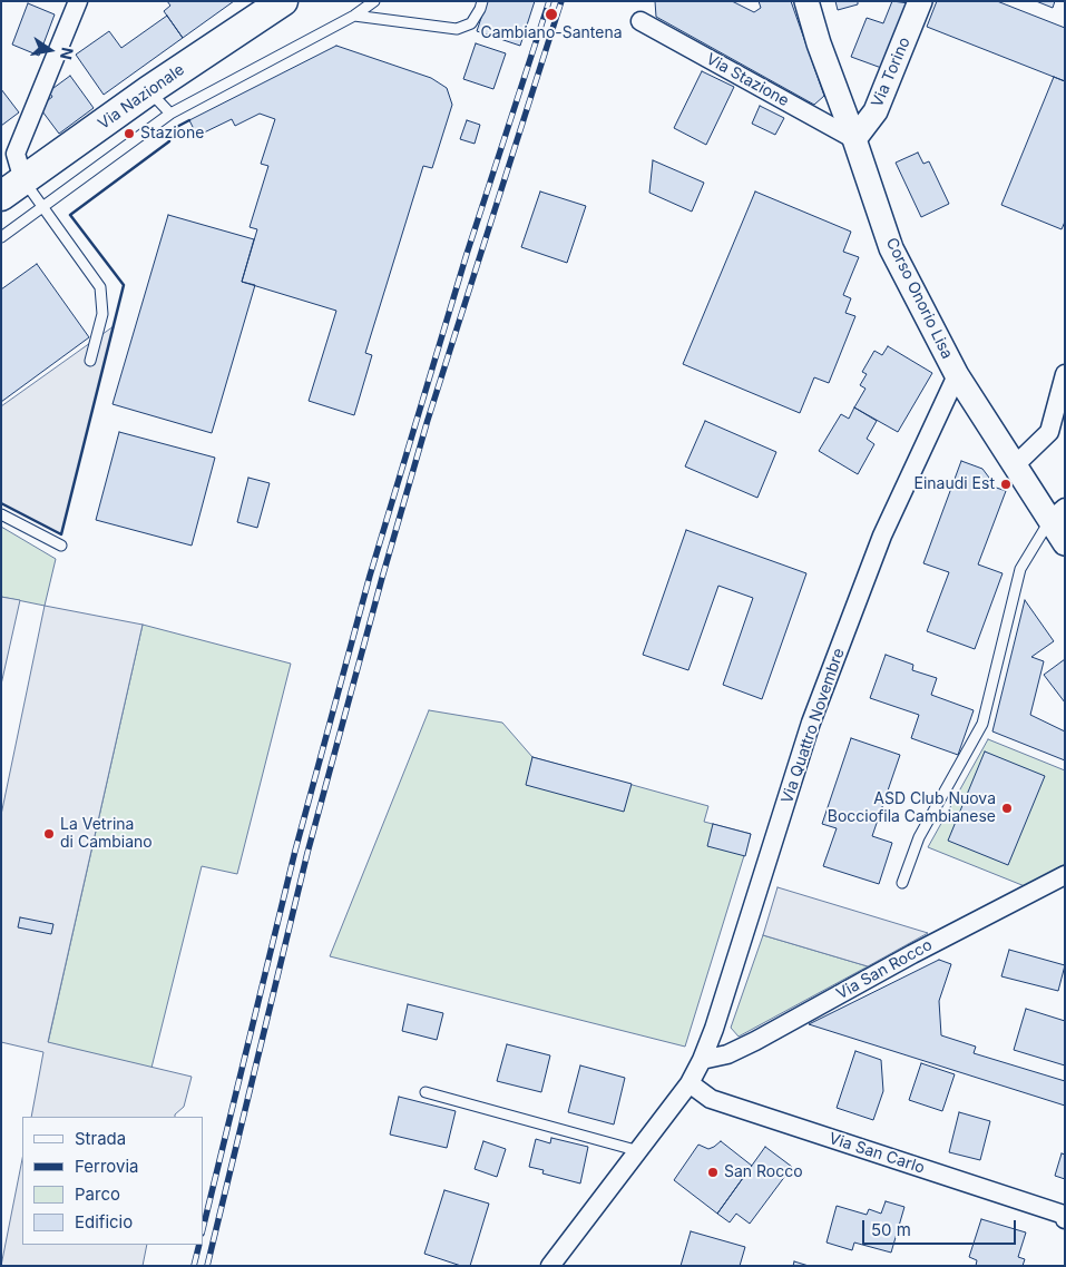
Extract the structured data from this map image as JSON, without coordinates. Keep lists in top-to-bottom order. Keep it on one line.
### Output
{"streets":{"main road":["Via Nazionale"],"street":["Via Torino","Via Stazione","Corso Onorio Lisa","Via Quattro Novembre","Via San Rocco","Via San Carlo"]},"crossings":[["Via Torino","Via Stazione"],["Via Torino","Corso Onorio Lisa"],["Via Stazione","Corso Onorio Lisa"],["Corso Onorio Lisa","Via Quattro Novembre"],["Via Quattro Novembre","Via San Rocco"],["Via Quattro Novembre","Via San Carlo"]],"places":["Cambiano-Santena","Stazione","Einaudi Est","ASD Club Nuova Bocciofila Cambianese","La Vetrina di Cambiano","San Rocco"],"legend":["Strada","Ferrovia","Parco","Edificio"],"scale_bar":"50 m","north":"right"}
